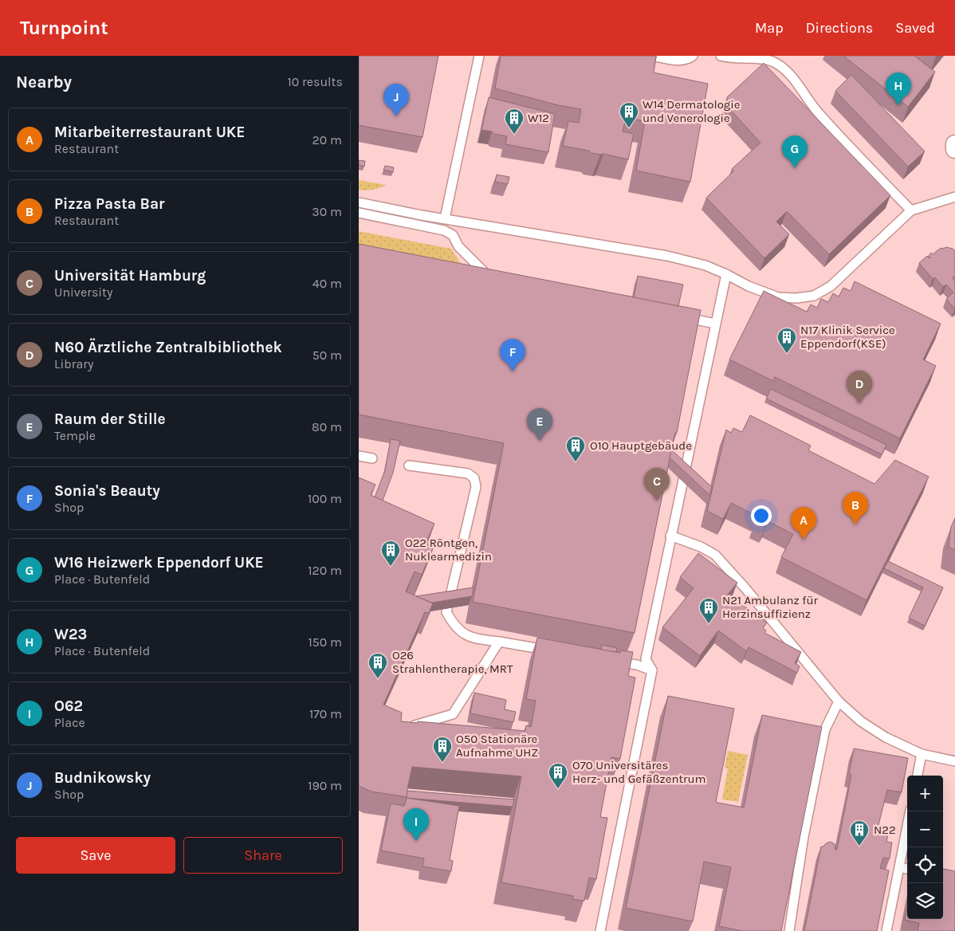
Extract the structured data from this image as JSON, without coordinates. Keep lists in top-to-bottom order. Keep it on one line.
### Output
{"places":{"building":["W14 Dermatologie und Venerologie","W12","N17 Klinik Service Eppendorf(KSE)","O10 Hauptgebäude","O22 Röntgen, Nuklearmedizin","N21 Ambulanz für Herzinsuffizienz","O26 Strahlentherapie, MRT","O50 Stationäre Aufnahme UHZ","O70 Universitäres Herz- und Gefäßzentrum","N22"]},"page":{"header":"Turnpoint","nav":["Map","Directions","Saved"],"heading":["Nearby","10 results"],"pins":["H","J","G","F","D","E","C","B","A","I"],"list":[{"mark":"A","name":"Mitarbeiterrestaurant UKE","note":"Restaurant","value":"20 m"},{"mark":"B","name":"Pizza Pasta Bar","note":"Restaurant","value":"30 m"},{"mark":"C","name":"Universität Hamburg","note":"University","value":"40 m"},{"mark":"D","name":"N60 Ärztliche Zentralbibliothek","note":"Library","value":"50 m"},{"mark":"E","name":"Raum der Stille","note":"Temple","value":"80 m"},{"mark":"F","name":"Sonia's Beauty","note":"Shop","value":"100 m"},{"mark":"G","name":"W16 Heizwerk Eppendorf UKE","note":"Place · Butenfeld","value":"120 m"},{"mark":"H","name":"W23","note":"Place · Butenfeld","value":"150 m"},{"mark":"I","name":"O62","note":"Place","value":"170 m"},{"mark":"J","name":"Budnikowsky","note":"Shop","value":"190 m"}],"map_buttons":["+","−"],"buttons":["Save","Share"]}}
